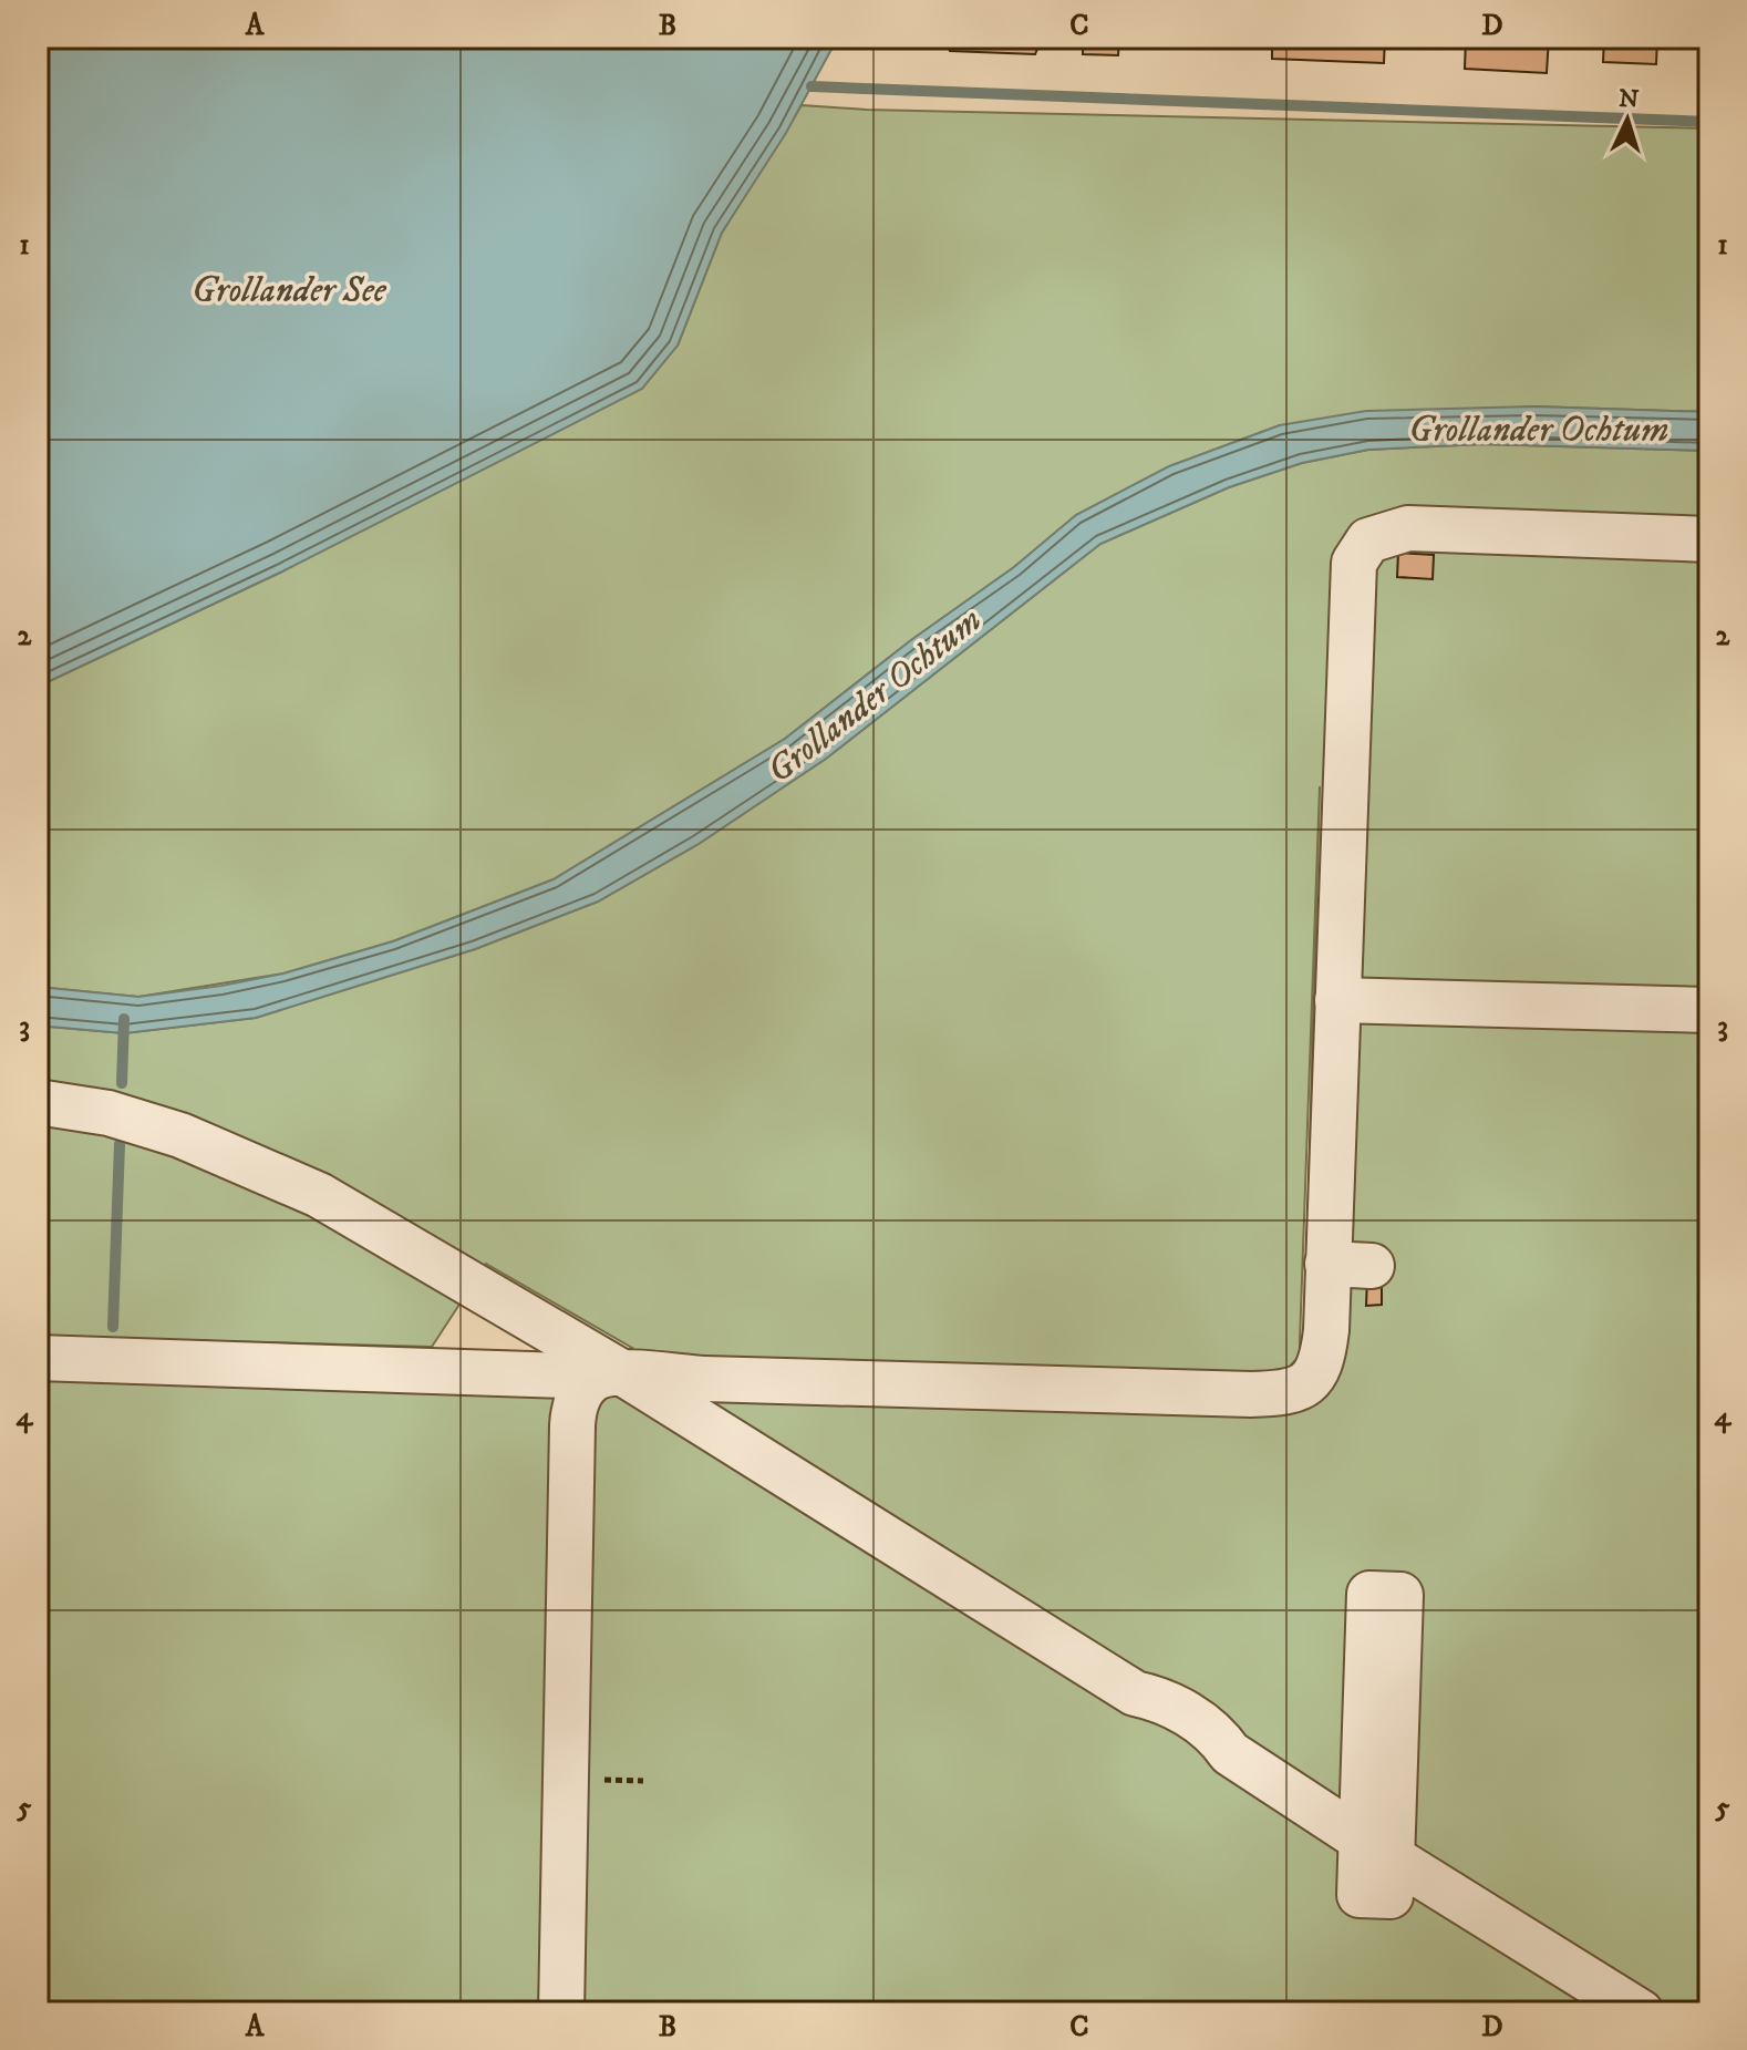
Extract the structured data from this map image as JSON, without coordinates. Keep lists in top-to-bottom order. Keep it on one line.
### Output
{"water":["Grollander See","Grollander Ochtum"],"north":"top","grid":{"columns":["A","B","C","D"],"rows":["1","2","3","4","5"]}}
